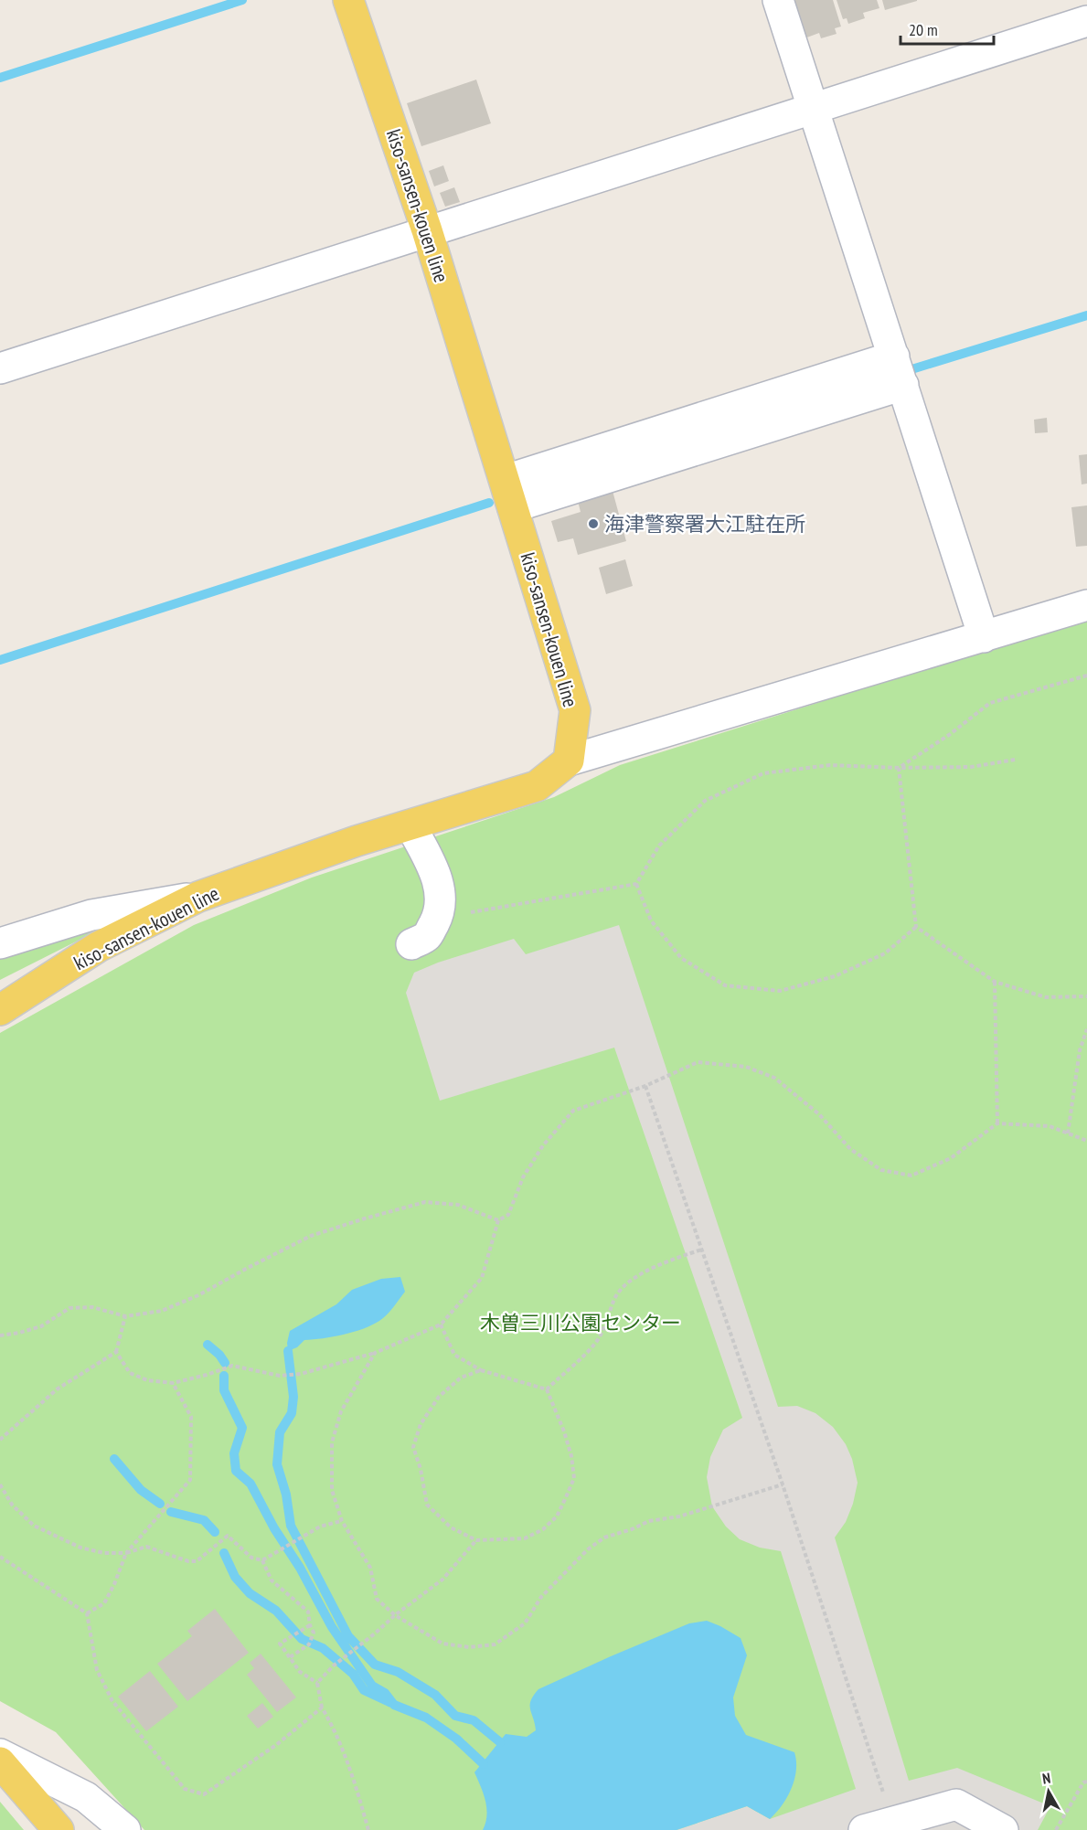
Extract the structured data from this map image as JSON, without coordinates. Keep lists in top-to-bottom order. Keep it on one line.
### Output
{"streets":{"main road":["kiso-sansen-kouen line"]},"parks":["木曽三川公園センター"],"places":["海津警察署大江駐在所"],"scale_bar":"20 m","north":"top"}
